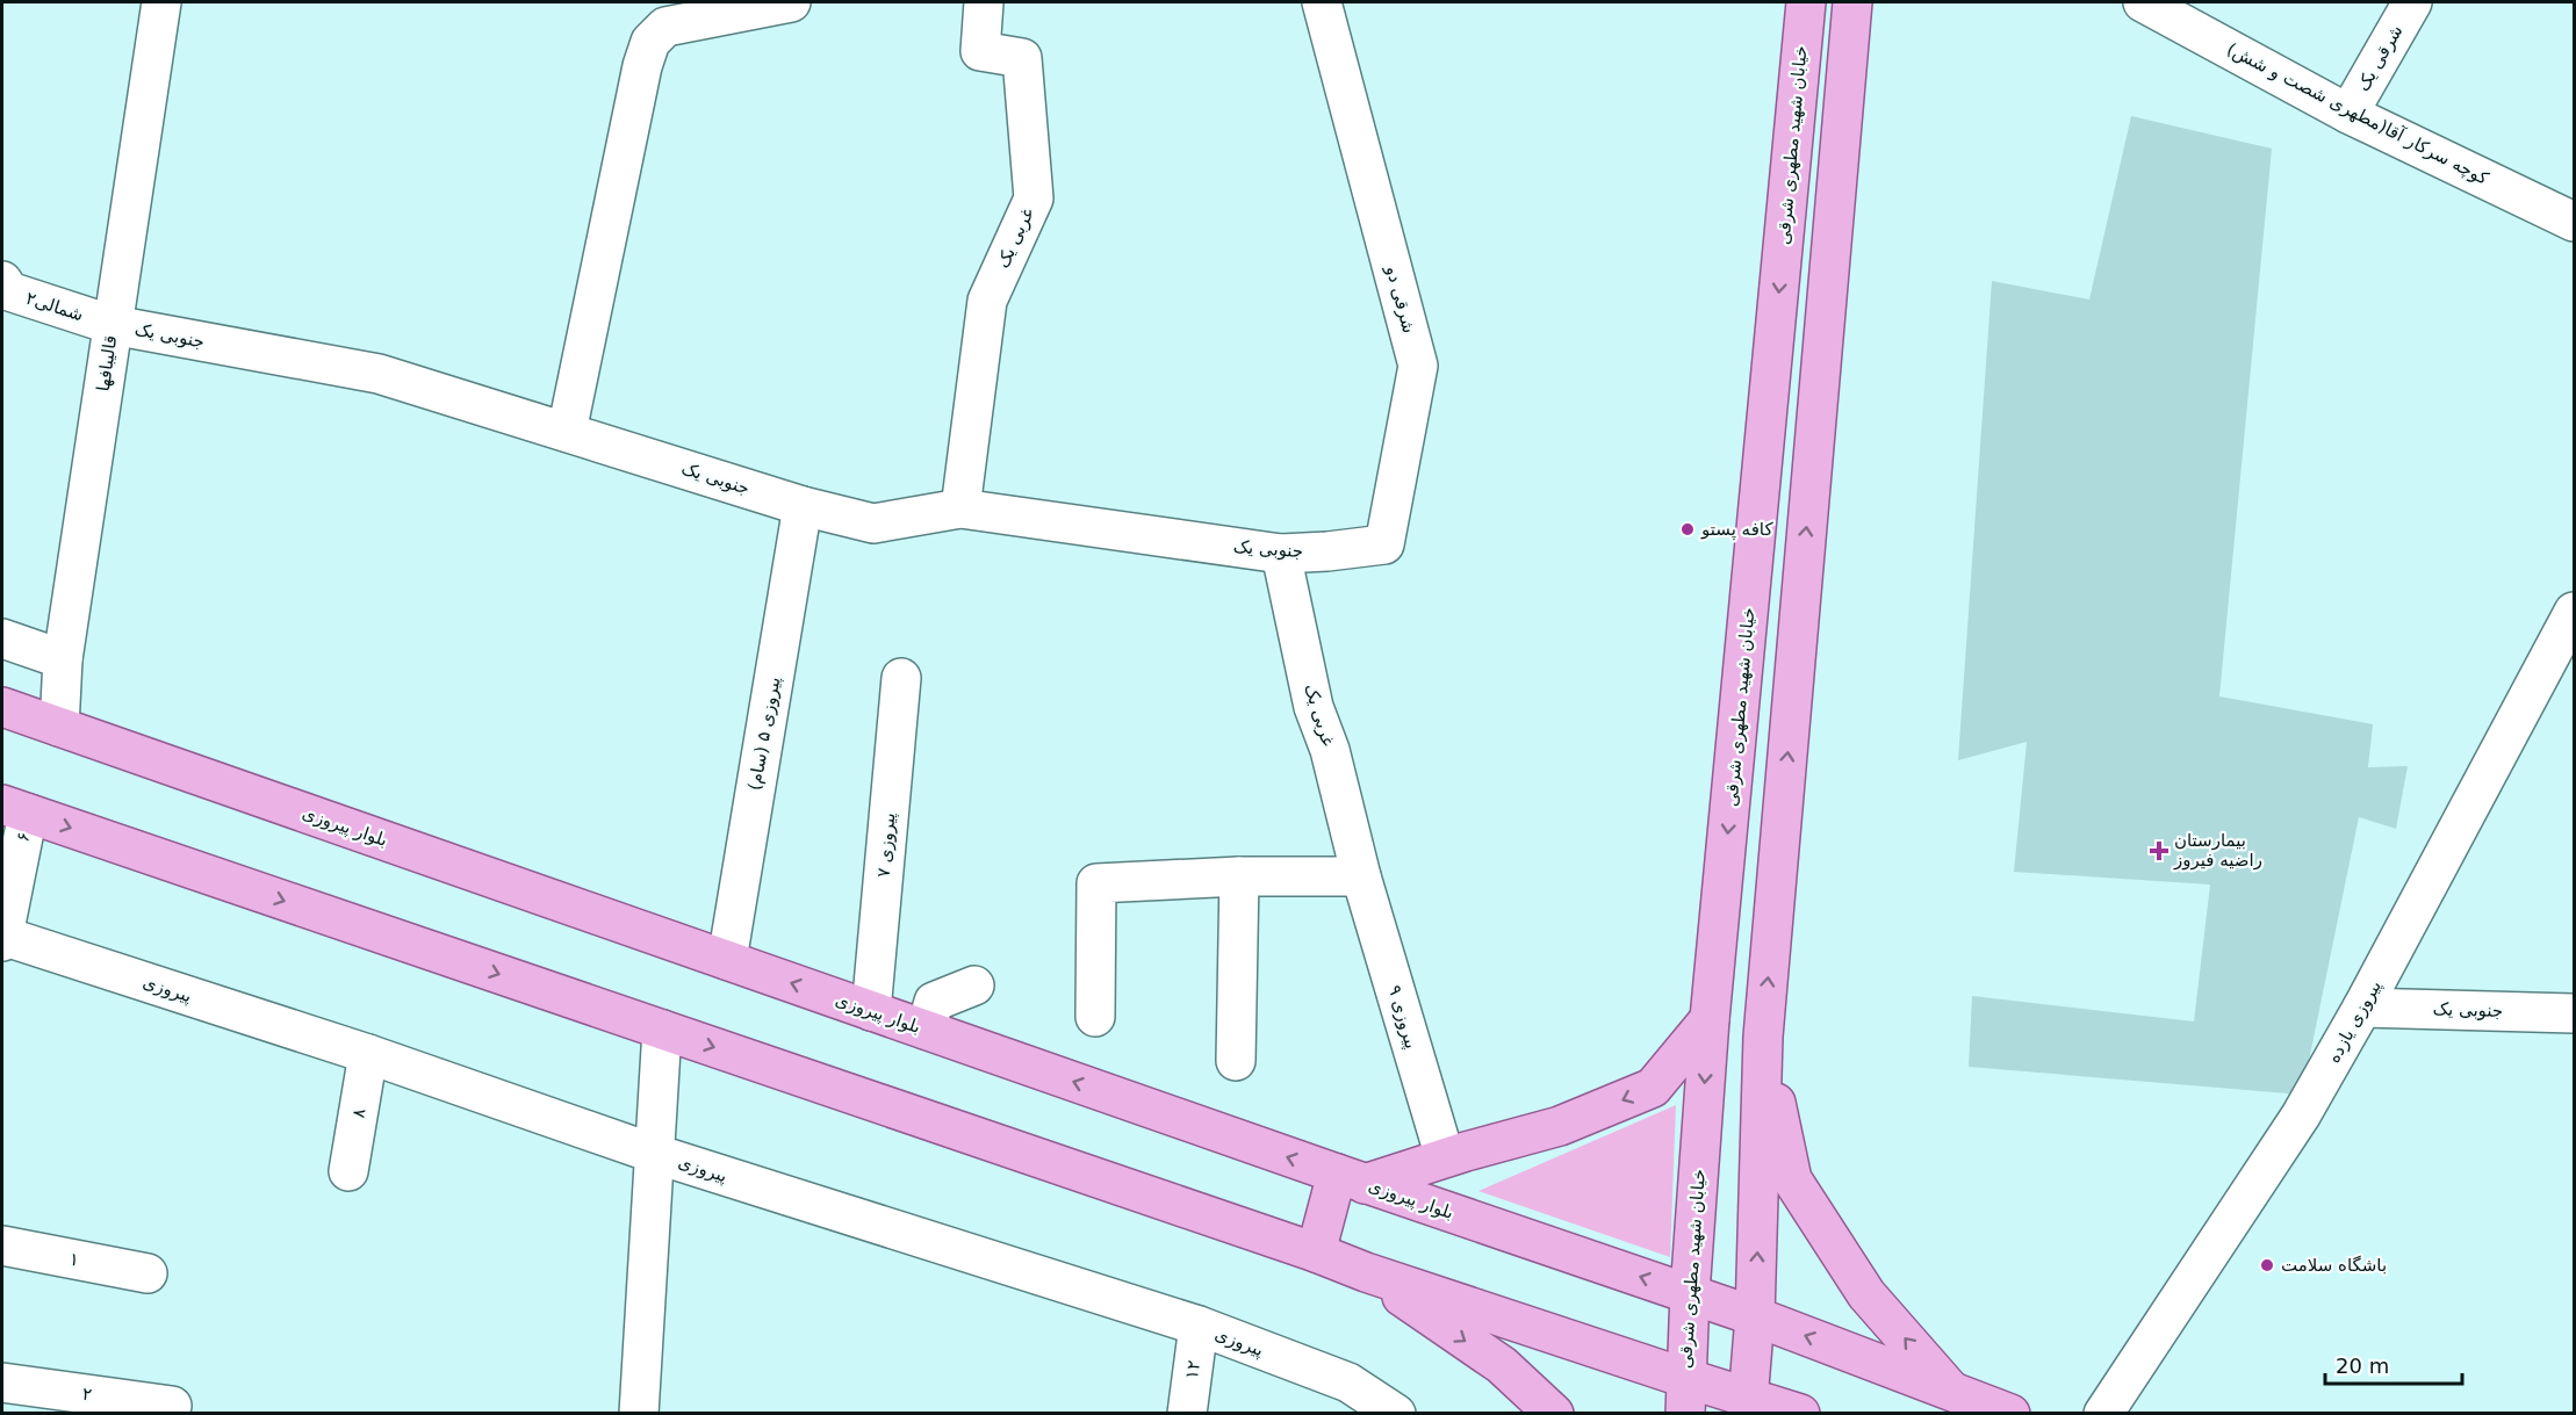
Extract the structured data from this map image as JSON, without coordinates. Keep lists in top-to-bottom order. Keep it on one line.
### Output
{"streets":{"main road":["خیابان شهید مطهری شرقی","بلوار پیروزی"],"street":["شرقی یک","(مطهری شصت و شش)کوچه سرکار آقا","غربی یک","شرقی دو","شمالی۲","جنوبی یک","قالیبافها","پیروزی ۵ (سام)","۶","پیروزی ۷","پیروزی","پیروزی ۹","پیروزی یازده","۸","۱","۱۲","۲"]},"crossings":[["شرقی یک","(مطهری شصت و شش)کوچه سرکار آقا"],["خیابان شهید مطهری شرقی","بلوار پیروزی"],["غربی یک","جنوبی یک"],["غربی یک","پیروزی ۹"],["شرقی دو","جنوبی یک"],["شمالی۲","جنوبی یک"],["شمالی۲","قالیبافها"],["جنوبی یک","قالیبافها"],["جنوبی یک","پیروزی ۵ (سام)"],["جنوبی یک","پیروزی یازده"],["قالیبافها","بلوار پیروزی"],["پیروزی ۵ (سام)","بلوار پیروزی"],["بلوار پیروزی","پیروزی ۷"],["۶","پیروزی"],["پیروزی","۸"],["پیروزی","۱۲"]],"places":{"other":["کافه پستو","باشگاه سلامت"],"health":["بیمارستان راضیه فیروز"]},"scale_bar":"20 m"}
